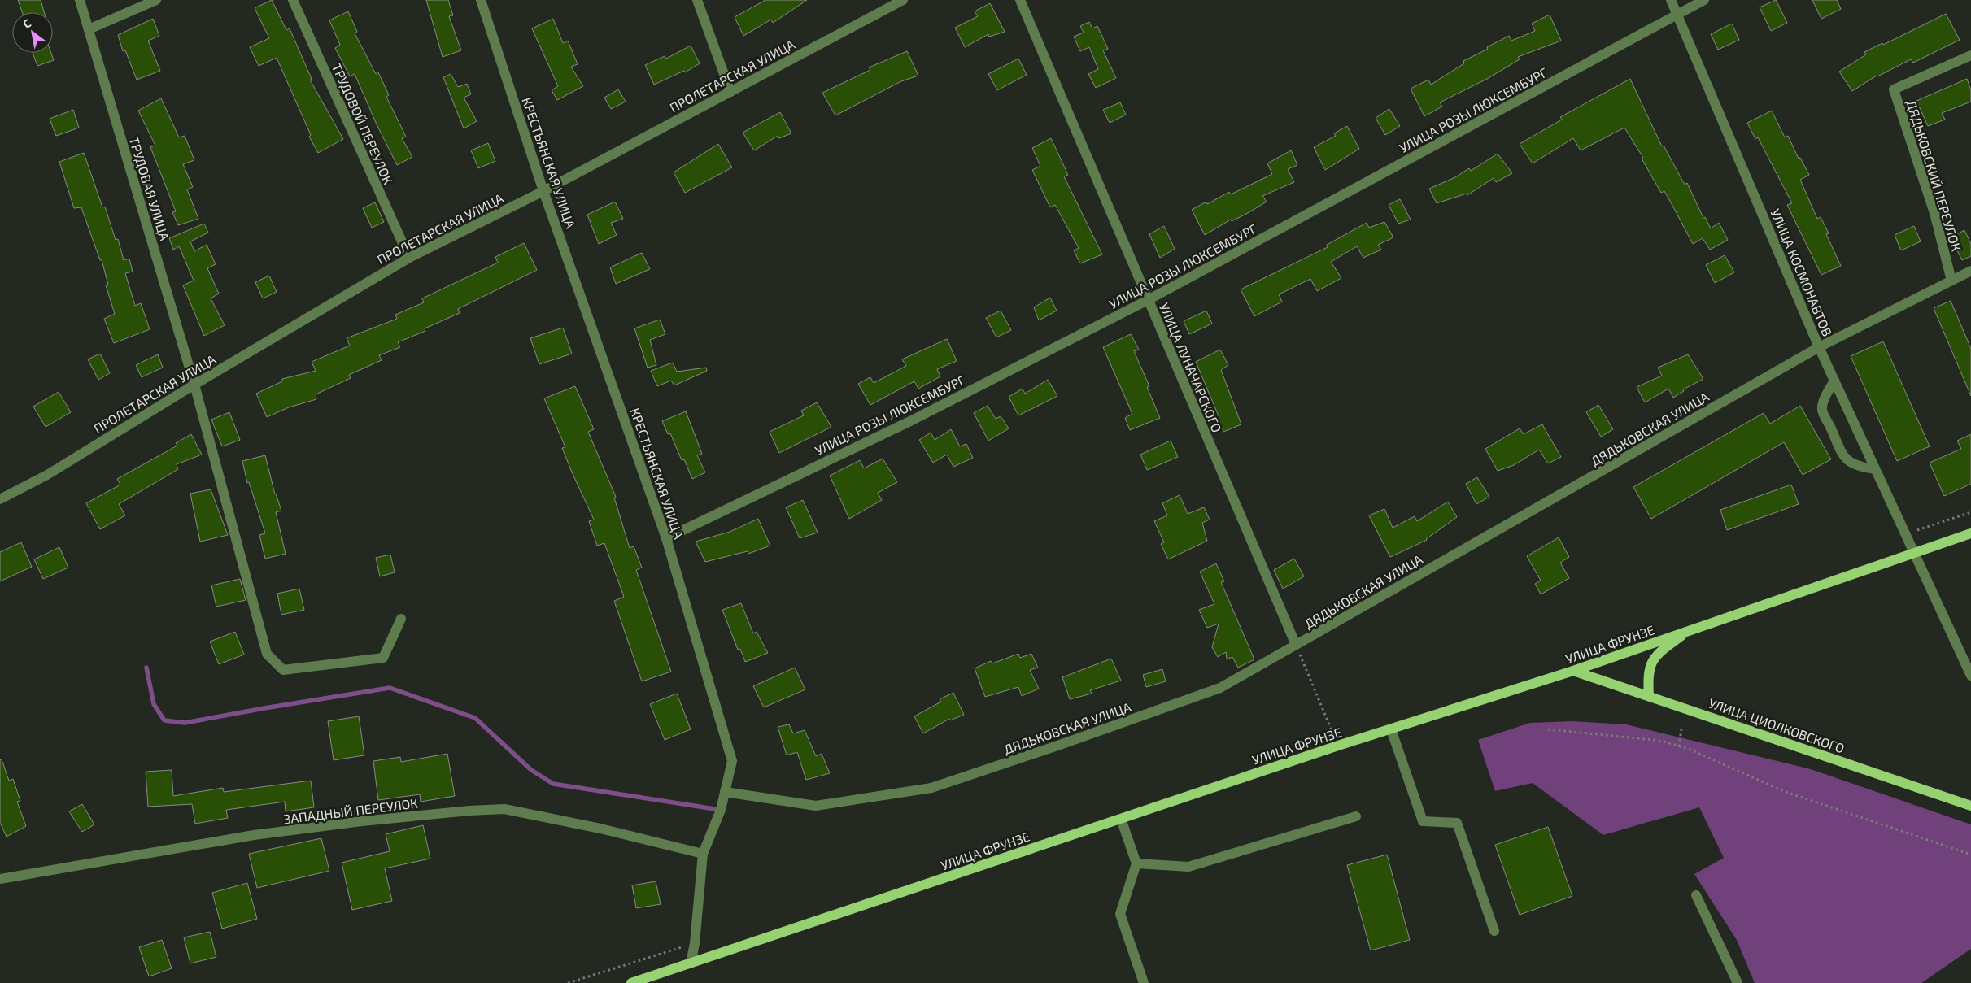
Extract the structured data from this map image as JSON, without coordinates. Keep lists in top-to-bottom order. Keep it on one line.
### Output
{"streets":{"main road":["УЛИЦА ФРУНЗЕ","УЛИЦА ЦИОЛКОВСКОГО"],"street":["ПРОЛЕТАРСКАЯ УЛИЦА","УЛИЦА РОЗЫ ЛЮКСЕМБУРГ","ТРУДОВОЙ ПЕРЕУЛОК","КРЕСТЬЯНСКАЯ УЛИЦА","ДЯДЬКОВСКИЙ ПЕРЕУЛОК","ТРУДОВАЯ УЛИЦА","УЛИЦА КОСМОНАВТОВ","УЛИЦА ЛУНАЧАРСКОГО","ДЯДЬКОВСКАЯ УЛИЦА","ЗАПАДНЫЙ ПЕРЕУЛОК"]},"crossings":[["ПРОЛЕТАРСКАЯ УЛИЦА","ТРУДОВОЙ ПЕРЕУЛОК"],["ПРОЛЕТАРСКАЯ УЛИЦА","КРЕСТЬЯНСКАЯ УЛИЦА"],["ПРОЛЕТАРСКАЯ УЛИЦА","ТРУДОВАЯ УЛИЦА"],["УЛИЦА РОЗЫ ЛЮКСЕМБУРГ","КРЕСТЬЯНСКАЯ УЛИЦА"],["УЛИЦА РОЗЫ ЛЮКСЕМБУРГ","УЛИЦА КОСМОНАВТОВ"],["УЛИЦА РОЗЫ ЛЮКСЕМБУРГ","УЛИЦА ЛУНАЧАРСКОГО"],["КРЕСТЬЯНСКАЯ УЛИЦА","ДЯДЬКОВСКАЯ УЛИЦА"],["КРЕСТЬЯНСКАЯ УЛИЦА","УЛИЦА ФРУНЗЕ"],["КРЕСТЬЯНСКАЯ УЛИЦА","ЗАПАДНЫЙ ПЕРЕУЛОК"],["ДЯДЬКОВСКИЙ ПЕРЕУЛОК","ДЯДЬКОВСКАЯ УЛИЦА"],["УЛИЦА КОСМОНАВТОВ","ДЯДЬКОВСКАЯ УЛИЦА"],["УЛИЦА КОСМОНАВТОВ","УЛИЦА ФРУНЗЕ"],["УЛИЦА ЛУНАЧАРСКОГО","ДЯДЬКОВСКАЯ УЛИЦА"],["УЛИЦА ФРУНЗЕ","УЛИЦА ЦИОЛКОВСКОГО"]],"north":"top left"}
